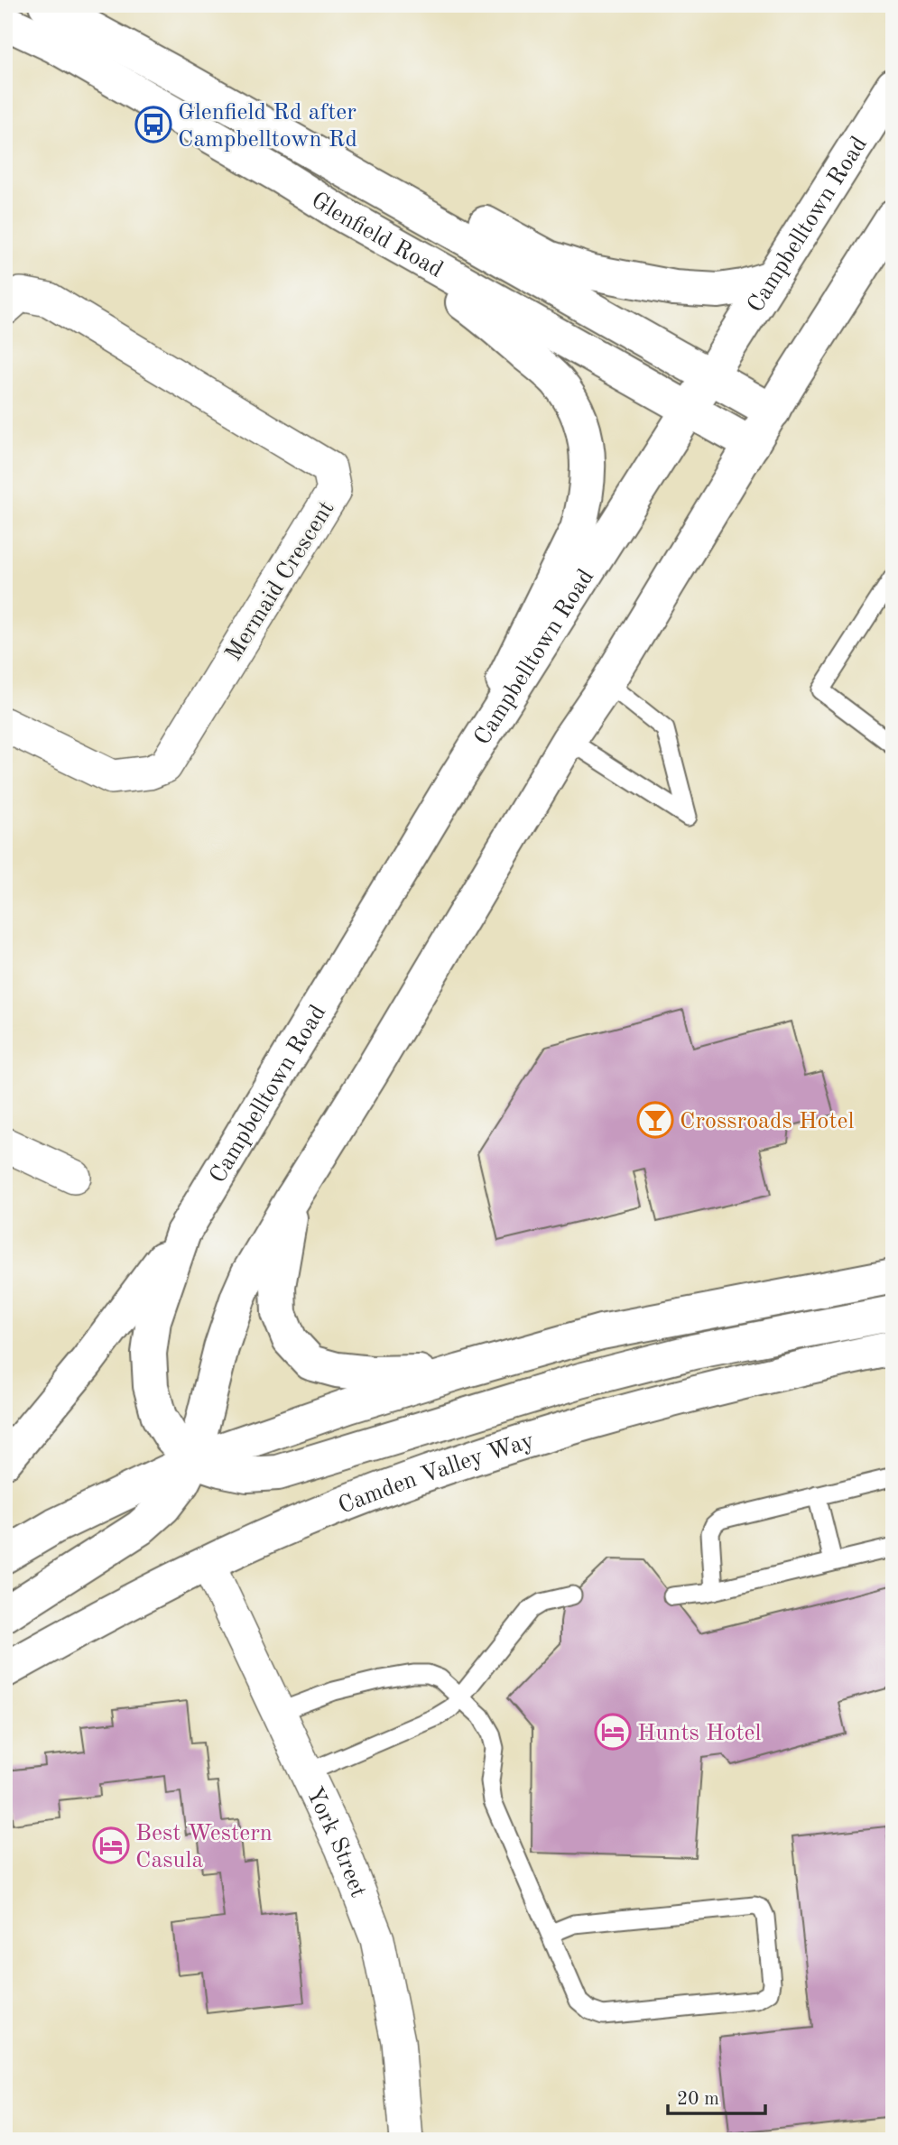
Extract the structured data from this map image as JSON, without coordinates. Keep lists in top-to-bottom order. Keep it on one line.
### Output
{"streets":{"main road":["Campbelltown Road","Glenfield Road","Camden Valley Way"],"street":["Mermaid Crescent","York Street"]},"crossings":[["Campbelltown Road","Glenfield Road"],["Camden Valley Way","York Street"]],"places":{"bus stop":["Glenfield Rd after Campbelltown Rd"],"bar":["Crossroads Hotel"],"hotel":["Hunts Hotel","Best Western Casula"]},"scale_bar":"20 m"}
